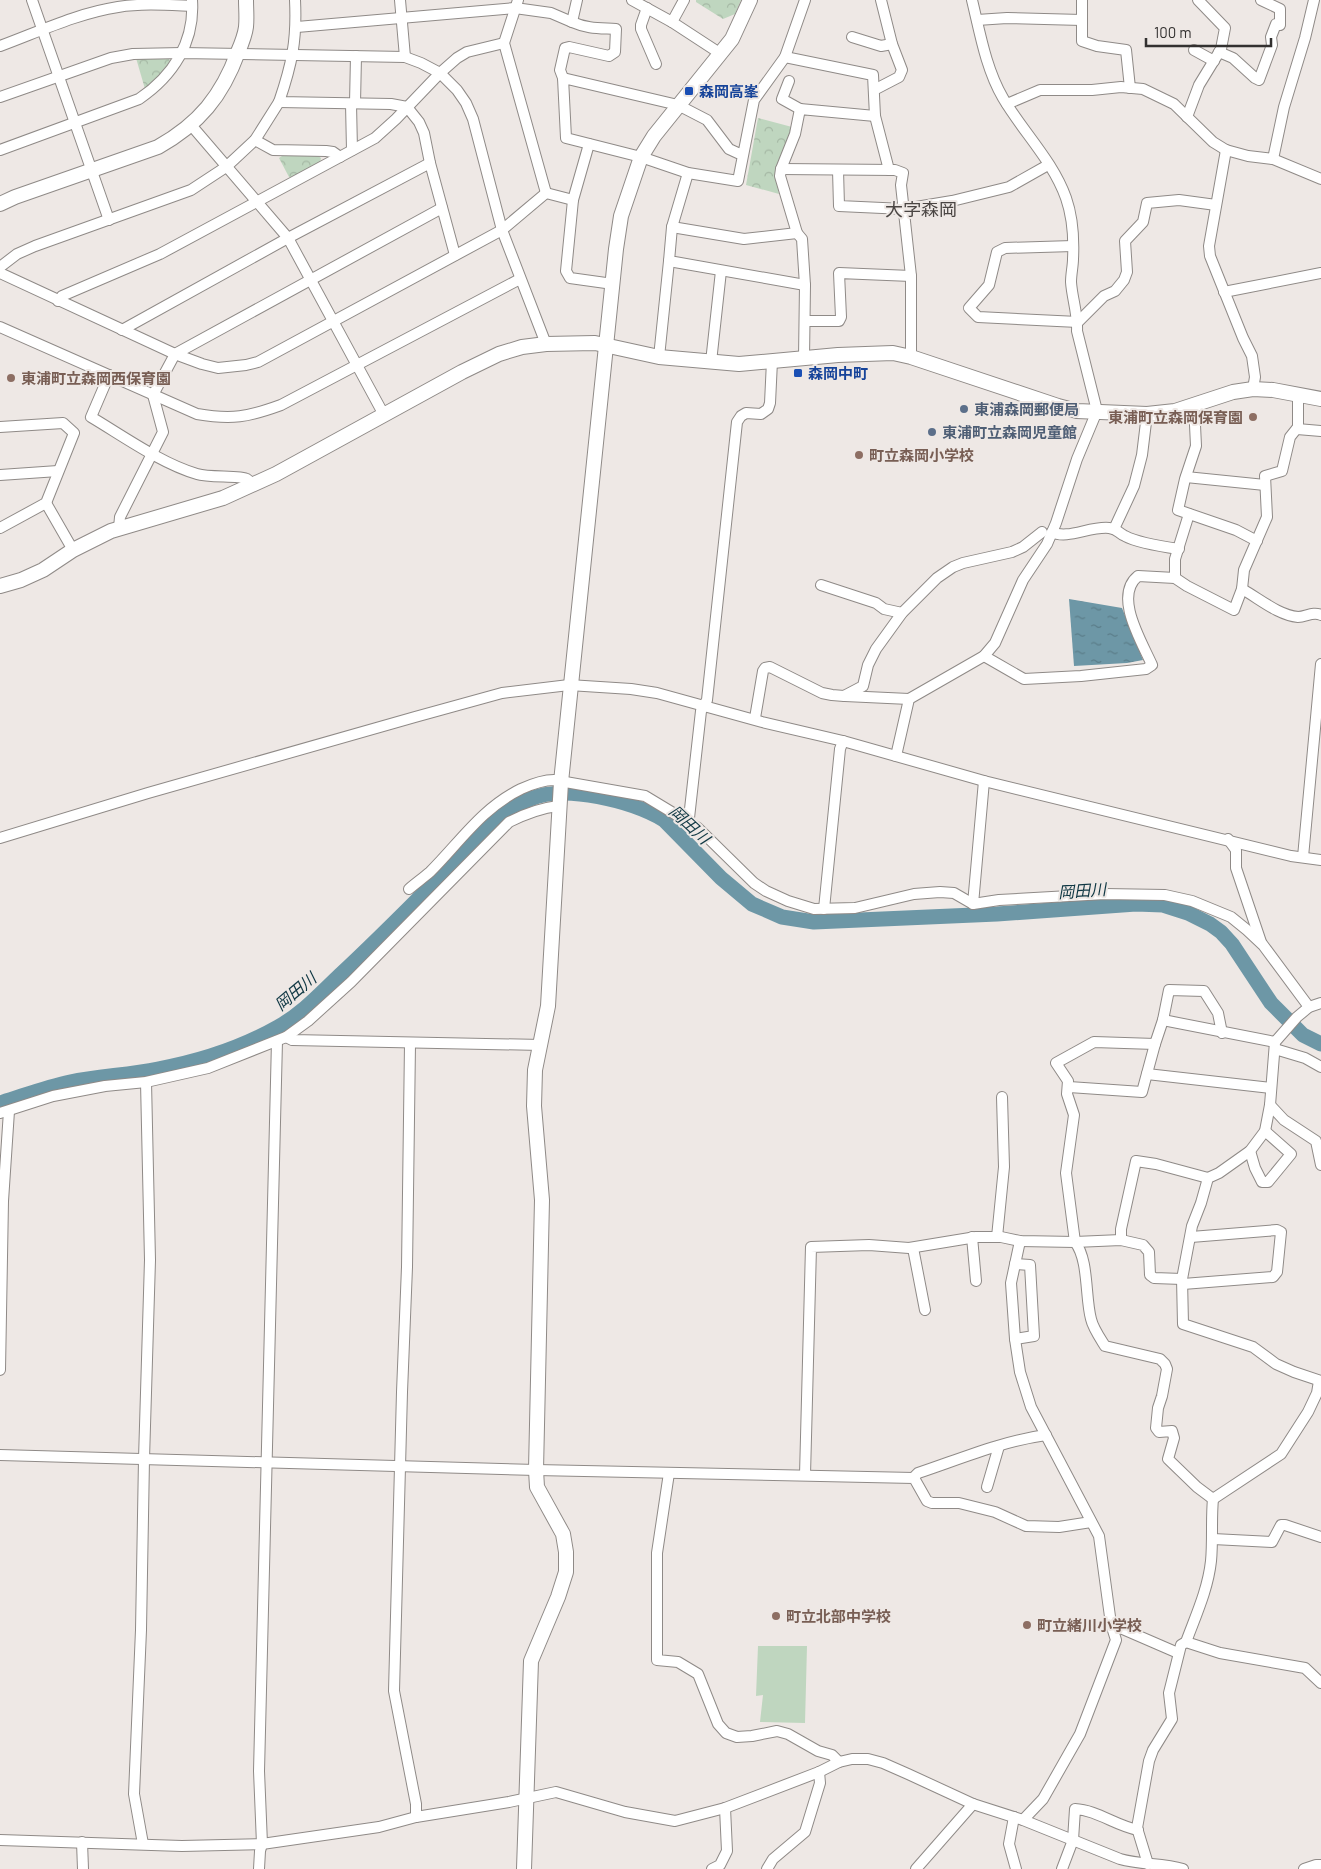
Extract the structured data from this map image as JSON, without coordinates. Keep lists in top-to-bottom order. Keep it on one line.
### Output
{"districts":["大字森岡"],"water":["岡田川"],"places":{"transit":["森岡高峯","森岡中町"],"other":["東浦町立森岡西保育園","東浦森岡郵便局","東浦町立森岡保育園","東浦町立森岡児童館","町立森岡小学校","町立北部中学校","町立緒川小学校"]},"scale_bar":"100 m"}
